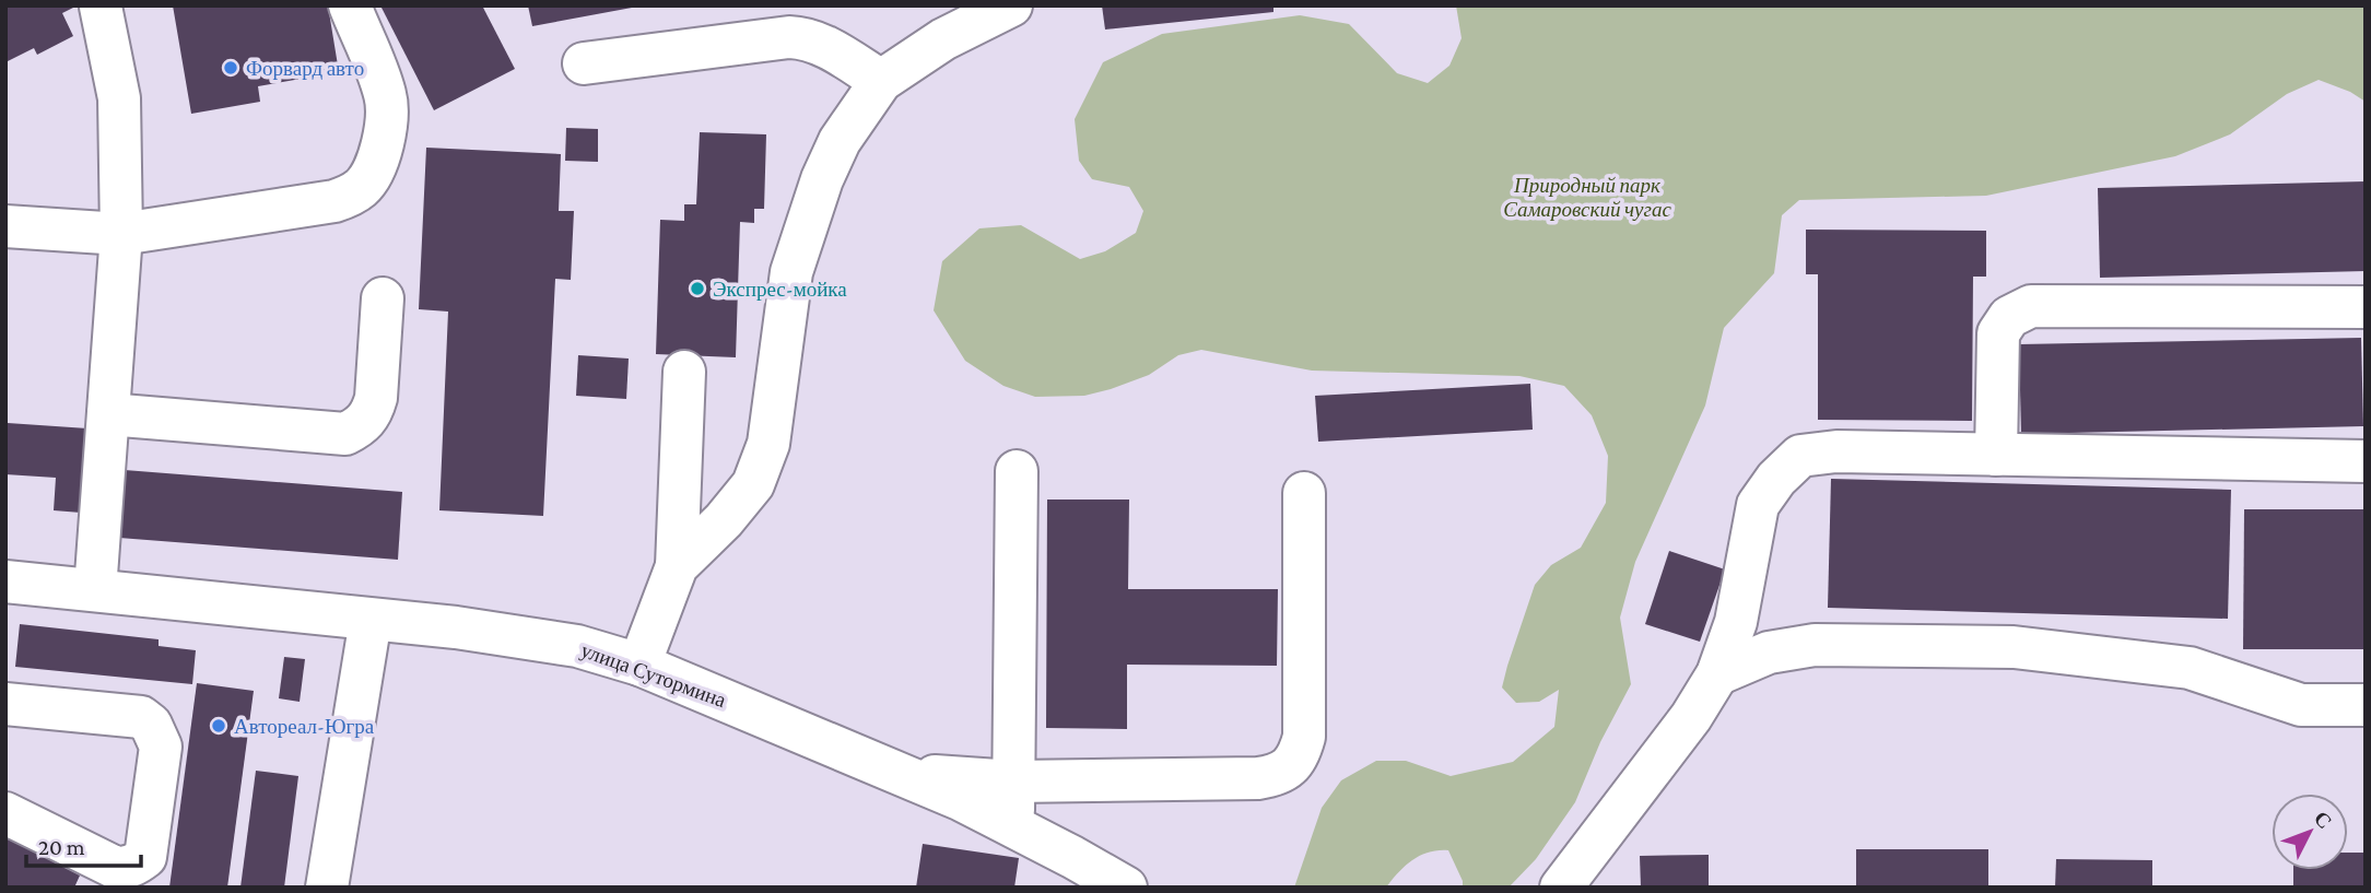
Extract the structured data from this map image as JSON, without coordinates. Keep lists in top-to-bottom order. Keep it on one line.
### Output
{"streets":{"street":["улица Сутормина"]},"parks":["Природный парк Самаровский чугас"],"places":["Форвард авто","Экспрес-мойка","Автореал-Югра"],"scale_bar":"20 m","north":"top right"}
